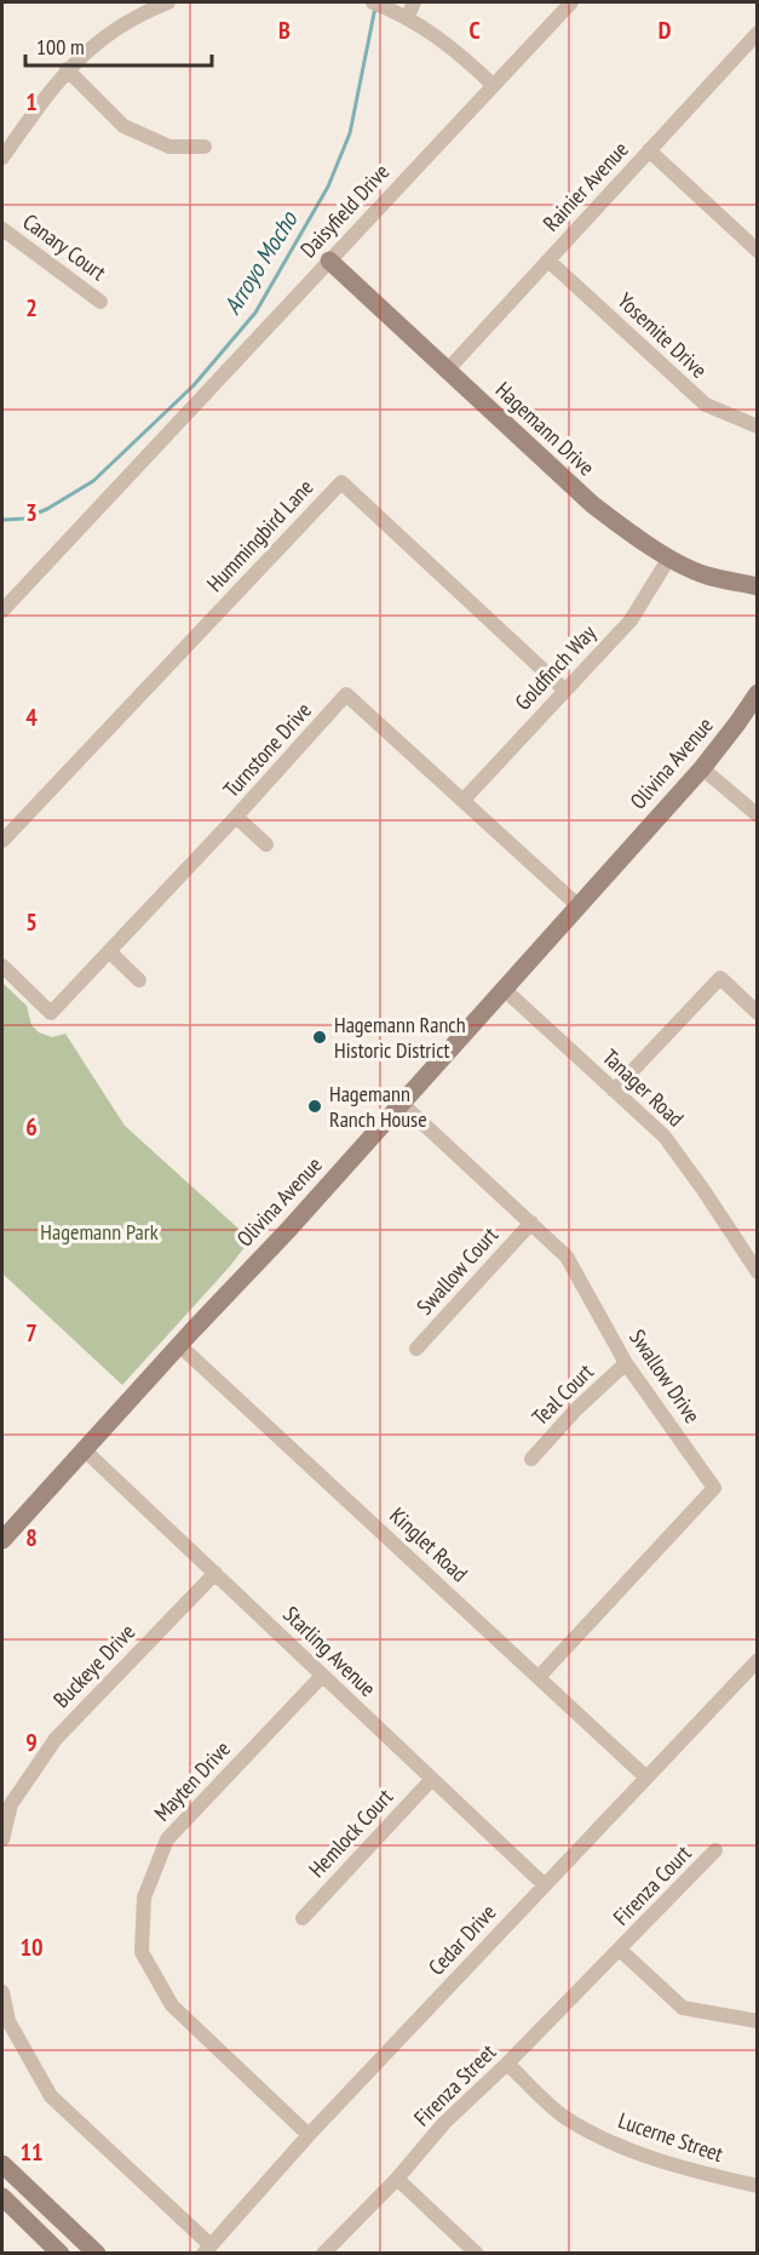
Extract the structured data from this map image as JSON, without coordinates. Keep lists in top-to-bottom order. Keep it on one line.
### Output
{"streets":{"street":["Rainier Avenue","Daisyfield Drive","Canary Court","Yosemite Drive","Hagemann Drive","Hummingbird Lane","Goldfinch Way","Turnstone Drive","Olivina Avenue","Tanager Road","Swallow Court","Swallow Drive","Teal Court","Kinglet Road","Starling Avenue","Buckeye Drive","Mayten Drive","Hemlock Court","Firenza Court","Cedar Drive","Firenza Street","Lucerne Street"]},"crossings":[["Rainier Avenue","Yosemite Drive"],["Rainier Avenue","Hagemann Drive"],["Daisyfield Drive","Hagemann Drive"],["Hagemann Drive","Goldfinch Way"],["Hummingbird Lane","Goldfinch Way"],["Goldfinch Way","Turnstone Drive"],["Turnstone Drive","Olivina Avenue"],["Olivina Avenue","Tanager Road"],["Olivina Avenue","Swallow Drive"],["Olivina Avenue","Kinglet Road"],["Olivina Avenue","Starling Avenue"],["Swallow Court","Swallow Drive"],["Swallow Drive","Teal Court"],["Swallow Drive","Kinglet Road"],["Kinglet Road","Cedar Drive"],["Starling Avenue","Buckeye Drive"],["Starling Avenue","Mayten Drive"],["Starling Avenue","Hemlock Court"],["Starling Avenue","Cedar Drive"],["Mayten Drive","Cedar Drive"],["Firenza Court","Firenza Street"],["Firenza Street","Lucerne Street"]],"water":["Arroyo Mocho"],"parks":["Hagemann Park"],"places":["Hagemann Ranch Historic District","Hagemann Ranch House"],"scale_bar":"100 m","grid":{"columns":["B","C","D"],"rows":["1","2","3","4","5","6","7","8","9","10","11"]}}
